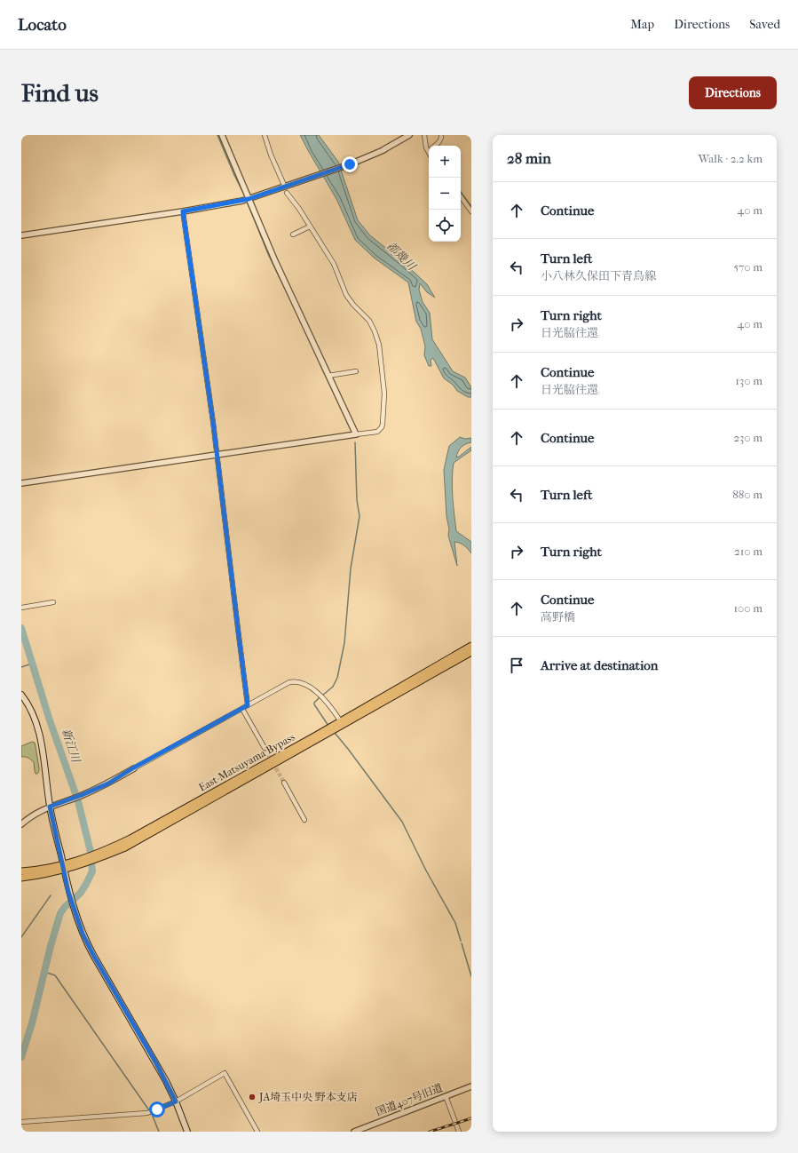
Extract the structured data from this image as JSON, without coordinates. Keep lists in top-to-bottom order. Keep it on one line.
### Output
{"streets":{"highway":["East-Matsuyama Bypass"],"street":["国道407号旧道"]},"water":["都幾川","新江川"],"places":["JA埼玉中央 野本支店"],"page":{"header":"Locato","nav":["Map","Directions","Saved"],"buttons":"Directions","title":"Find us","heading":["28 min","Walk · 2.2 km"],"map_buttons":["+","−"],"list":[["Continue","40 m"],["Turn left","小八林久保田下青鳥線","570 m"],["Turn right","日光脇往還","40 m"],["Continue","日光脇往還","130 m"],["Continue","230 m"],["Turn left","880 m"],["Turn right","210 m"],["Continue","高野橋","100 m"],"Arrive at destination"]}}
